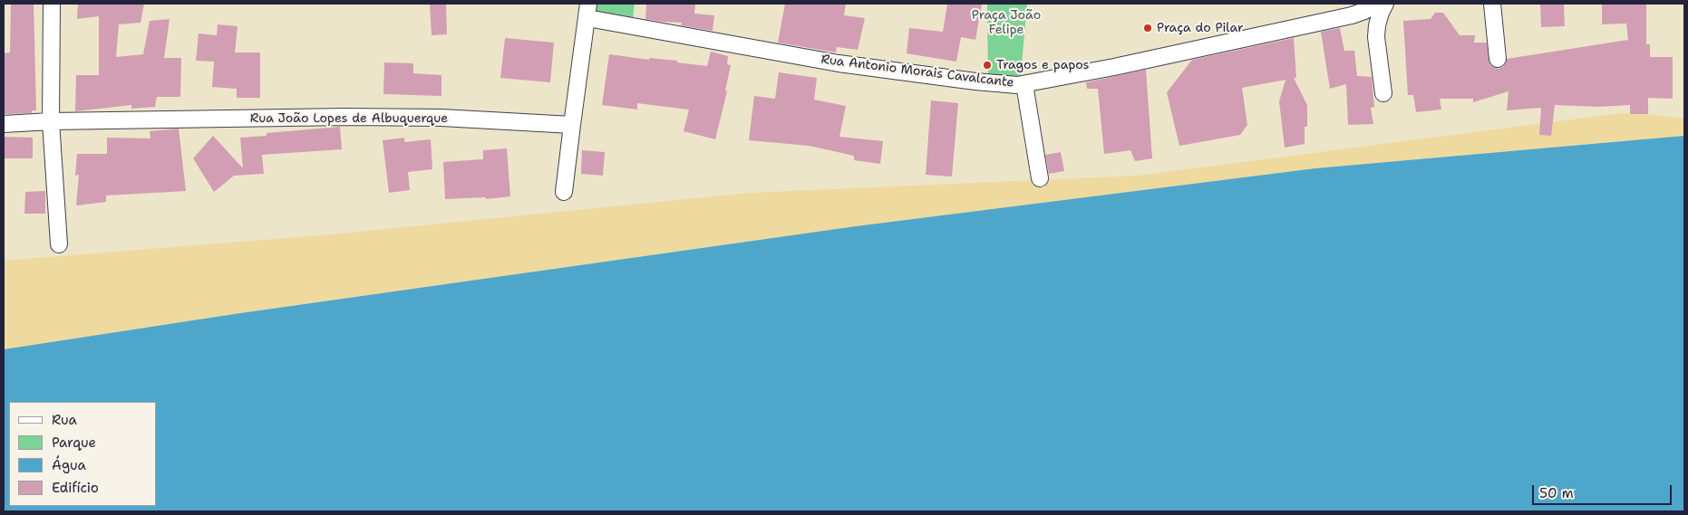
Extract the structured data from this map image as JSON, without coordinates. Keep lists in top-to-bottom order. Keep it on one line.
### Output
{"streets":{"street":["Rua Antonio Morais Cavalcante","Rua João Lopes de Albuquerque"]},"parks":["Praça João Felipe"],"places":["Praça do Pilar","Tragos e papos"],"legend":["Rua","Parque","Água","Edifício"],"scale_bar":"50 m"}
